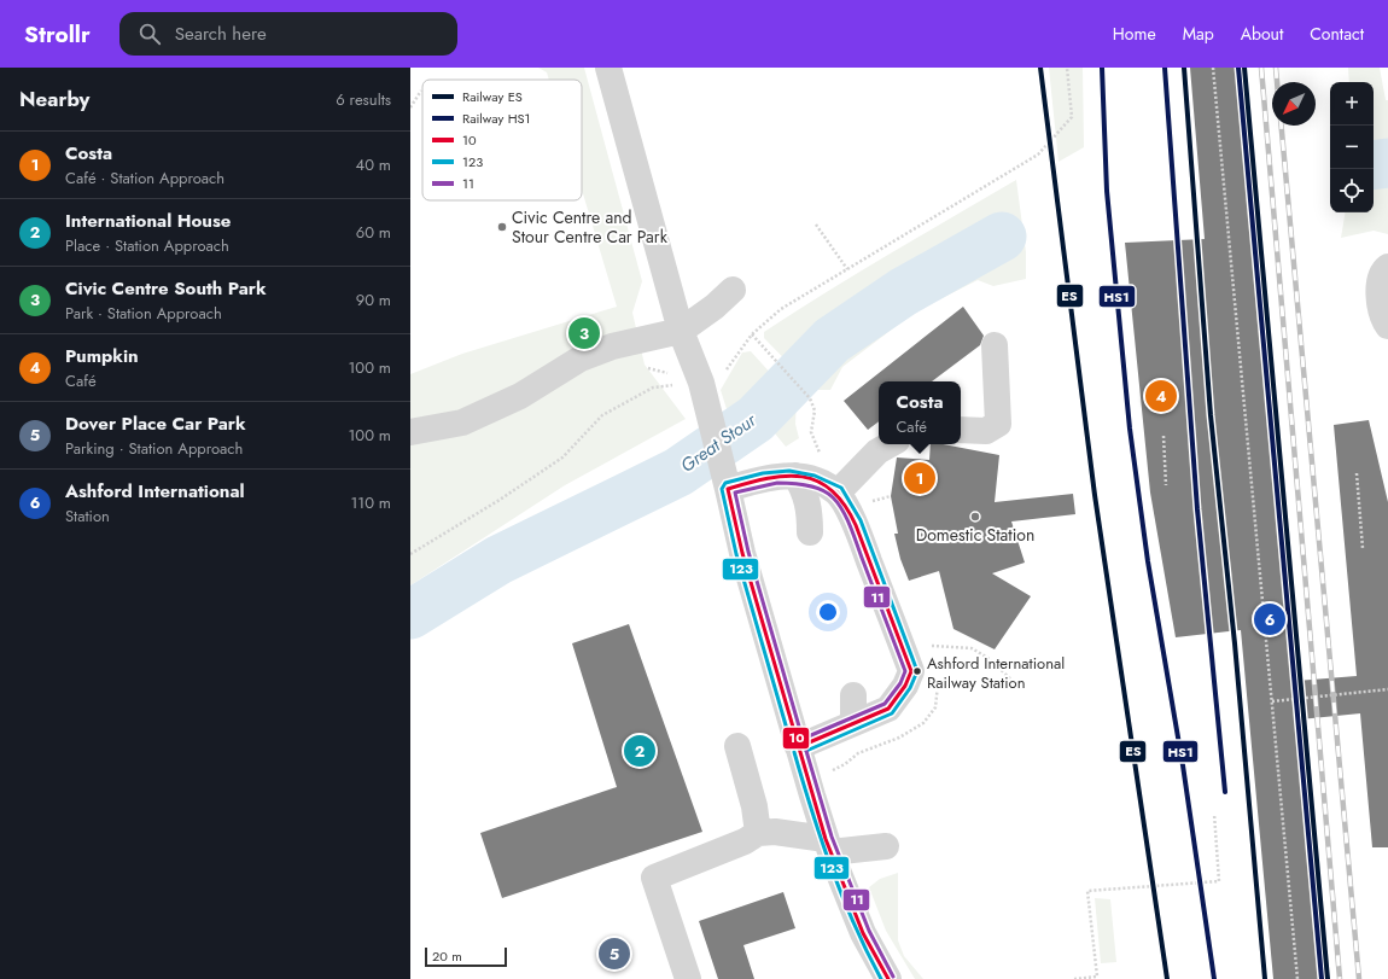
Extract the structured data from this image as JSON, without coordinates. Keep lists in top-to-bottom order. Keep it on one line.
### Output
{"water":["Great Stour"],"places":["Civic Centre and Stour Centre Car Park","Domestic Station","Ashford International Railway Station"],"lines":["rail line ES","rail line HS1","transit line 123","transit line 10","transit line 11"],"legend":["Railway ES","Railway HS1","10","123","11"],"scale_bar":"20 m","north":"bottom left","page":{"header":"Strollr","search":"Search here","nav":["Home","Map","About","Contact"],"heading":["Nearby","6 results"],"map_buttons":["+","−"],"list":[{"mark":"1","name":"Costa","note":"Café · Station Approach","value":"40 m"},{"mark":"2","name":"International House","note":"Place · Station Approach","value":"60 m"},{"mark":"3","name":"Civic Centre South Park","note":"Park · Station Approach","value":"90 m"},{"mark":"4","name":"Pumpkin","note":"Café","value":"100 m"},{"mark":"5","name":"Dover Place Car Park","note":"Parking · Station Approach","value":"100 m"},{"mark":"6","name":"Ashford International","note":"Station","value":"110 m"}],"pins":["3","4","1","6","2","5"],"popup":["Costa","Café"],"scale":"20 m"}}
